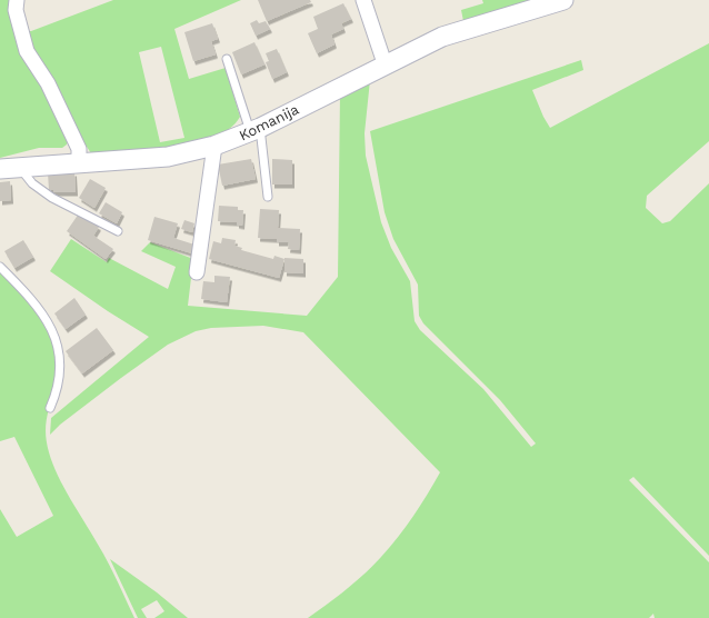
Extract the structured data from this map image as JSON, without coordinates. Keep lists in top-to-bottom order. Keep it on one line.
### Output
{"streets":{"street":["Komanija"]}}
